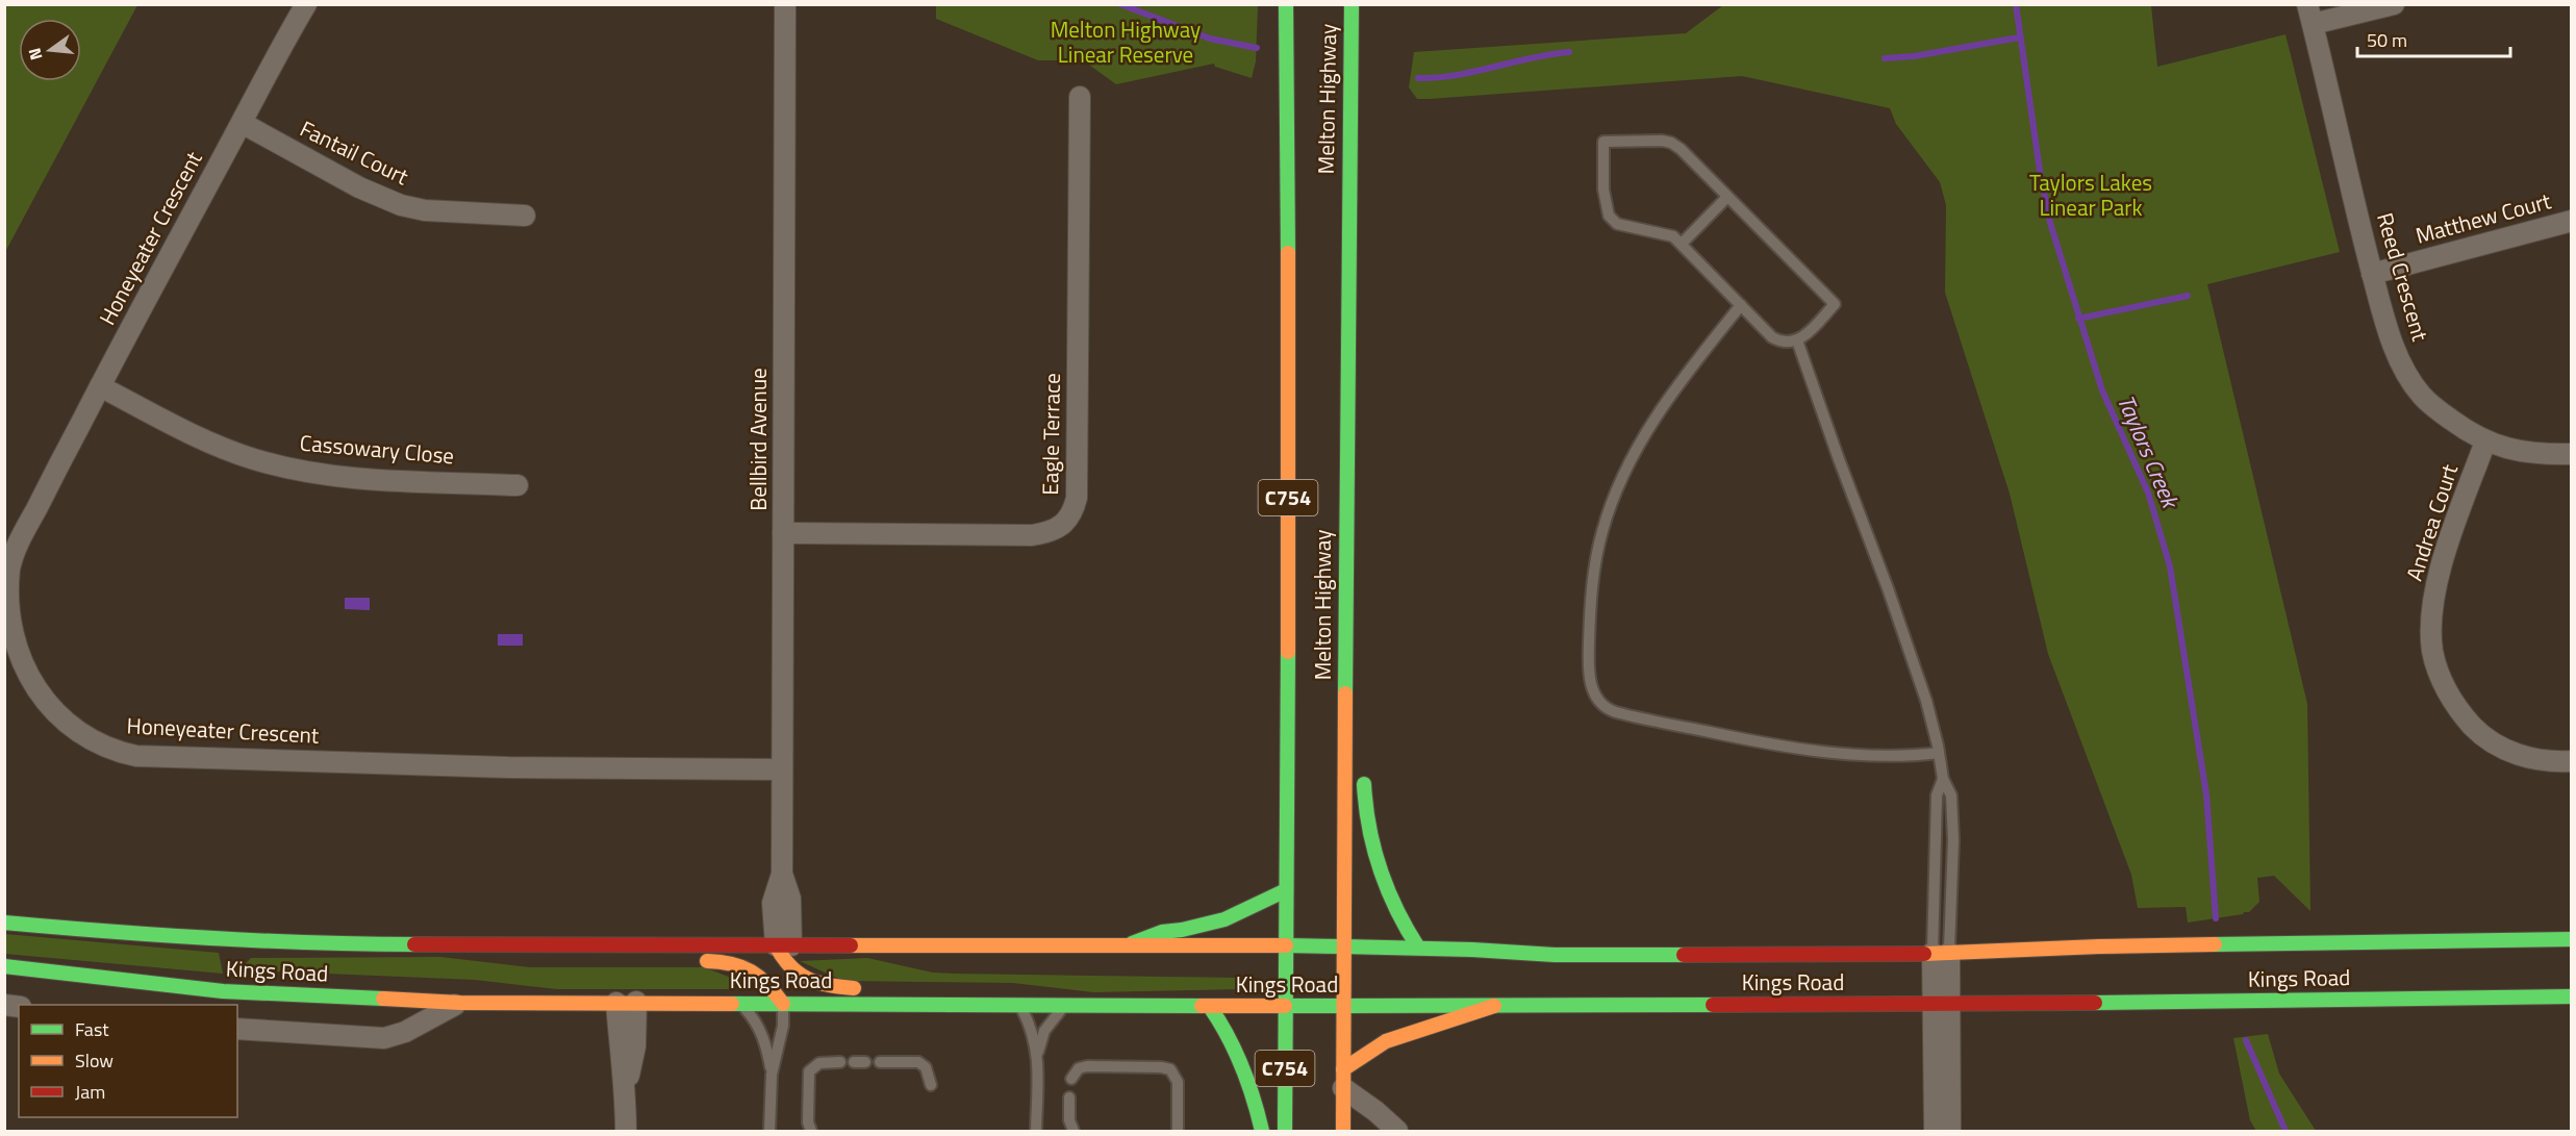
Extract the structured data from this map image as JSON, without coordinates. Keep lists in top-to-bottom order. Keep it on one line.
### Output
{"streets":{"main road":["Melton Highway","C754","Kings Road"],"street":["Fantail Court","Matthew Court","Honeyeater Crescent","Reed Crescent","Eagle Terrace","Bellbird Avenue","Cassowary Close","Andrea Court"]},"crossings":[["Melton Highway","Kings Road"],["Fantail Court","Honeyeater Crescent"],["Matthew Court","Reed Crescent"],["Honeyeater Crescent","Bellbird Avenue"],["Honeyeater Crescent","Cassowary Close"],["Reed Crescent","Andrea Court"],["Eagle Terrace","Bellbird Avenue"],["Bellbird Avenue","Kings Road"]],"water":["Taylors Creek"],"parks":["Melton Highway Linear Reserve","Taylors Lakes Linear Park"],"legend":["Fast","Slow","Jam"],"scale_bar":"50 m","north":"left"}
